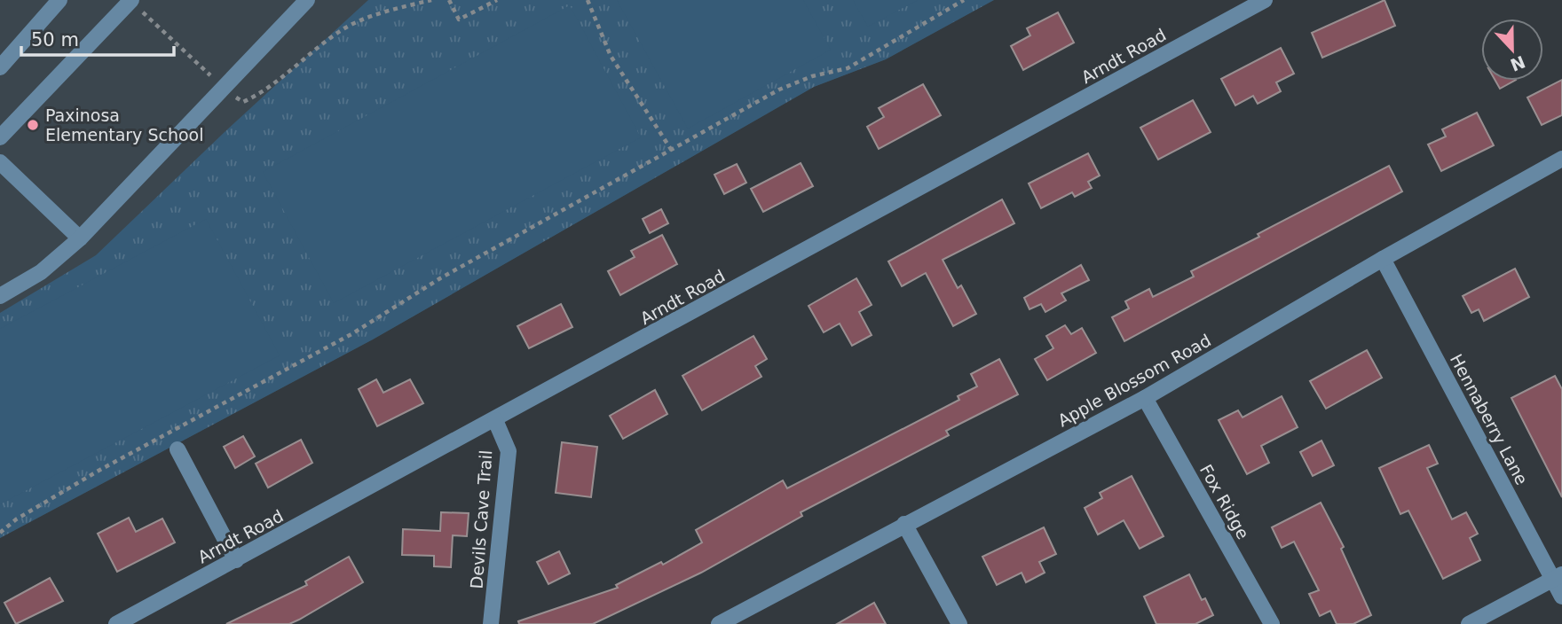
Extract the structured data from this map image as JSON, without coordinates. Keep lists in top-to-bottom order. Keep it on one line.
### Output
{"streets":{"street":["Arndt Road","Apple Blossom Road","Hennaberry Lane","Fox Ridge","Devils Cave Trail"]},"crossings":[["Arndt Road","Devils Cave Trail"],["Apple Blossom Road","Hennaberry Lane"],["Apple Blossom Road","Fox Ridge"]],"places":["Paxinosa Elementary School"],"scale_bar":"50 m","north":"bottom"}
